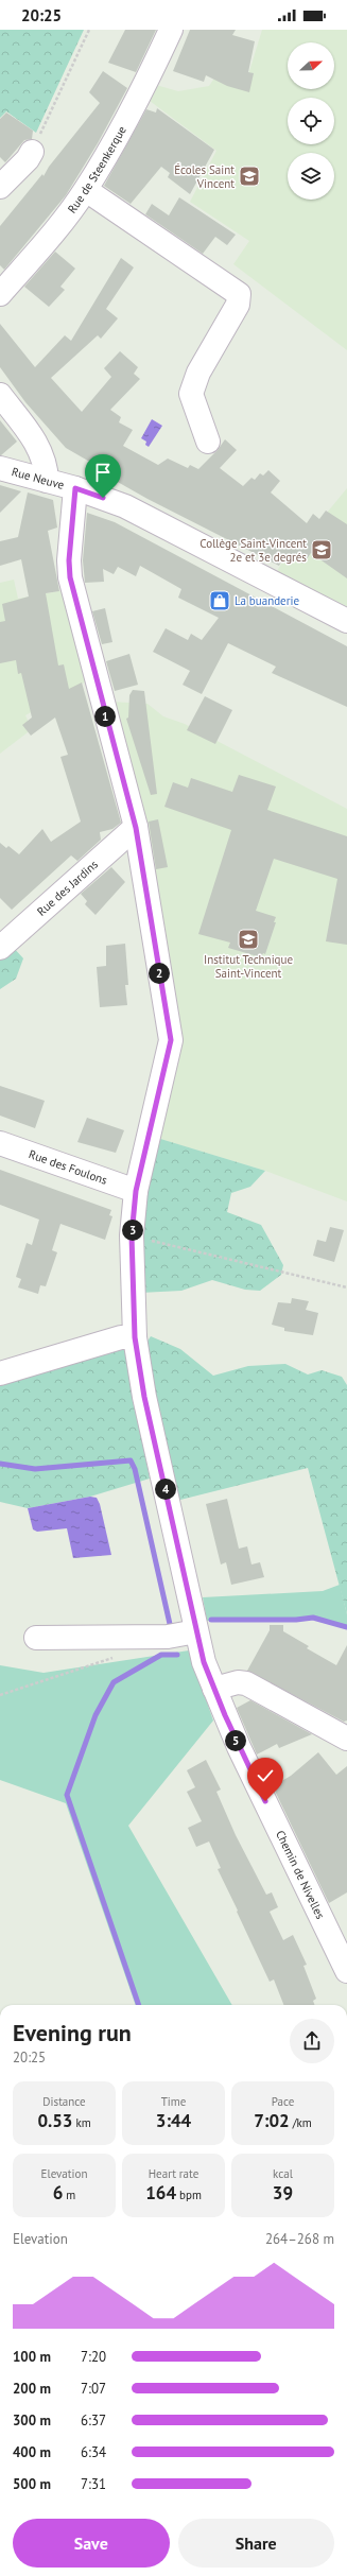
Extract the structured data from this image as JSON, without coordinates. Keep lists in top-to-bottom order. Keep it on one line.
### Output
{"streets":{"street":["Rue de Steenkerque","Rue Neuve","Rue des Jardins","Rue des Foulons","Chemin de Nivelles"]},"crossings":[["Rue Neuve","Chemin de Nivelles"],["Rue des Jardins","Chemin de Nivelles"],["Rue des Foulons","Chemin de Nivelles"]],"places":{"school or university":["Écoles Saint Vincent","Collège Saint-Vincent 2e et 3e degrés","Institut Technique Saint-Vincent"],"shop":["La buanderie"]},"north":"right","page":{"status":"20:25","pins":["1","2","3","4","5"],"heading":["Evening run","20:25"],"stats":[["Distance","0.53 km"],["Time","3:44"],["Pace","7:02 /km"],["Elevation","6 m"],["Heart rate","164 bpm"],["kcal","39"]],"chart":["Elevation","264–268 m"],"list":[{"name":"100 m","note":"7:20"},{"name":"200 m","note":"7:07"},{"name":"300 m","note":"6:37"},{"name":"400 m","note":"6:34"},{"name":"500 m","note":"7:31"}],"buttons":["Save","Share"]}}
